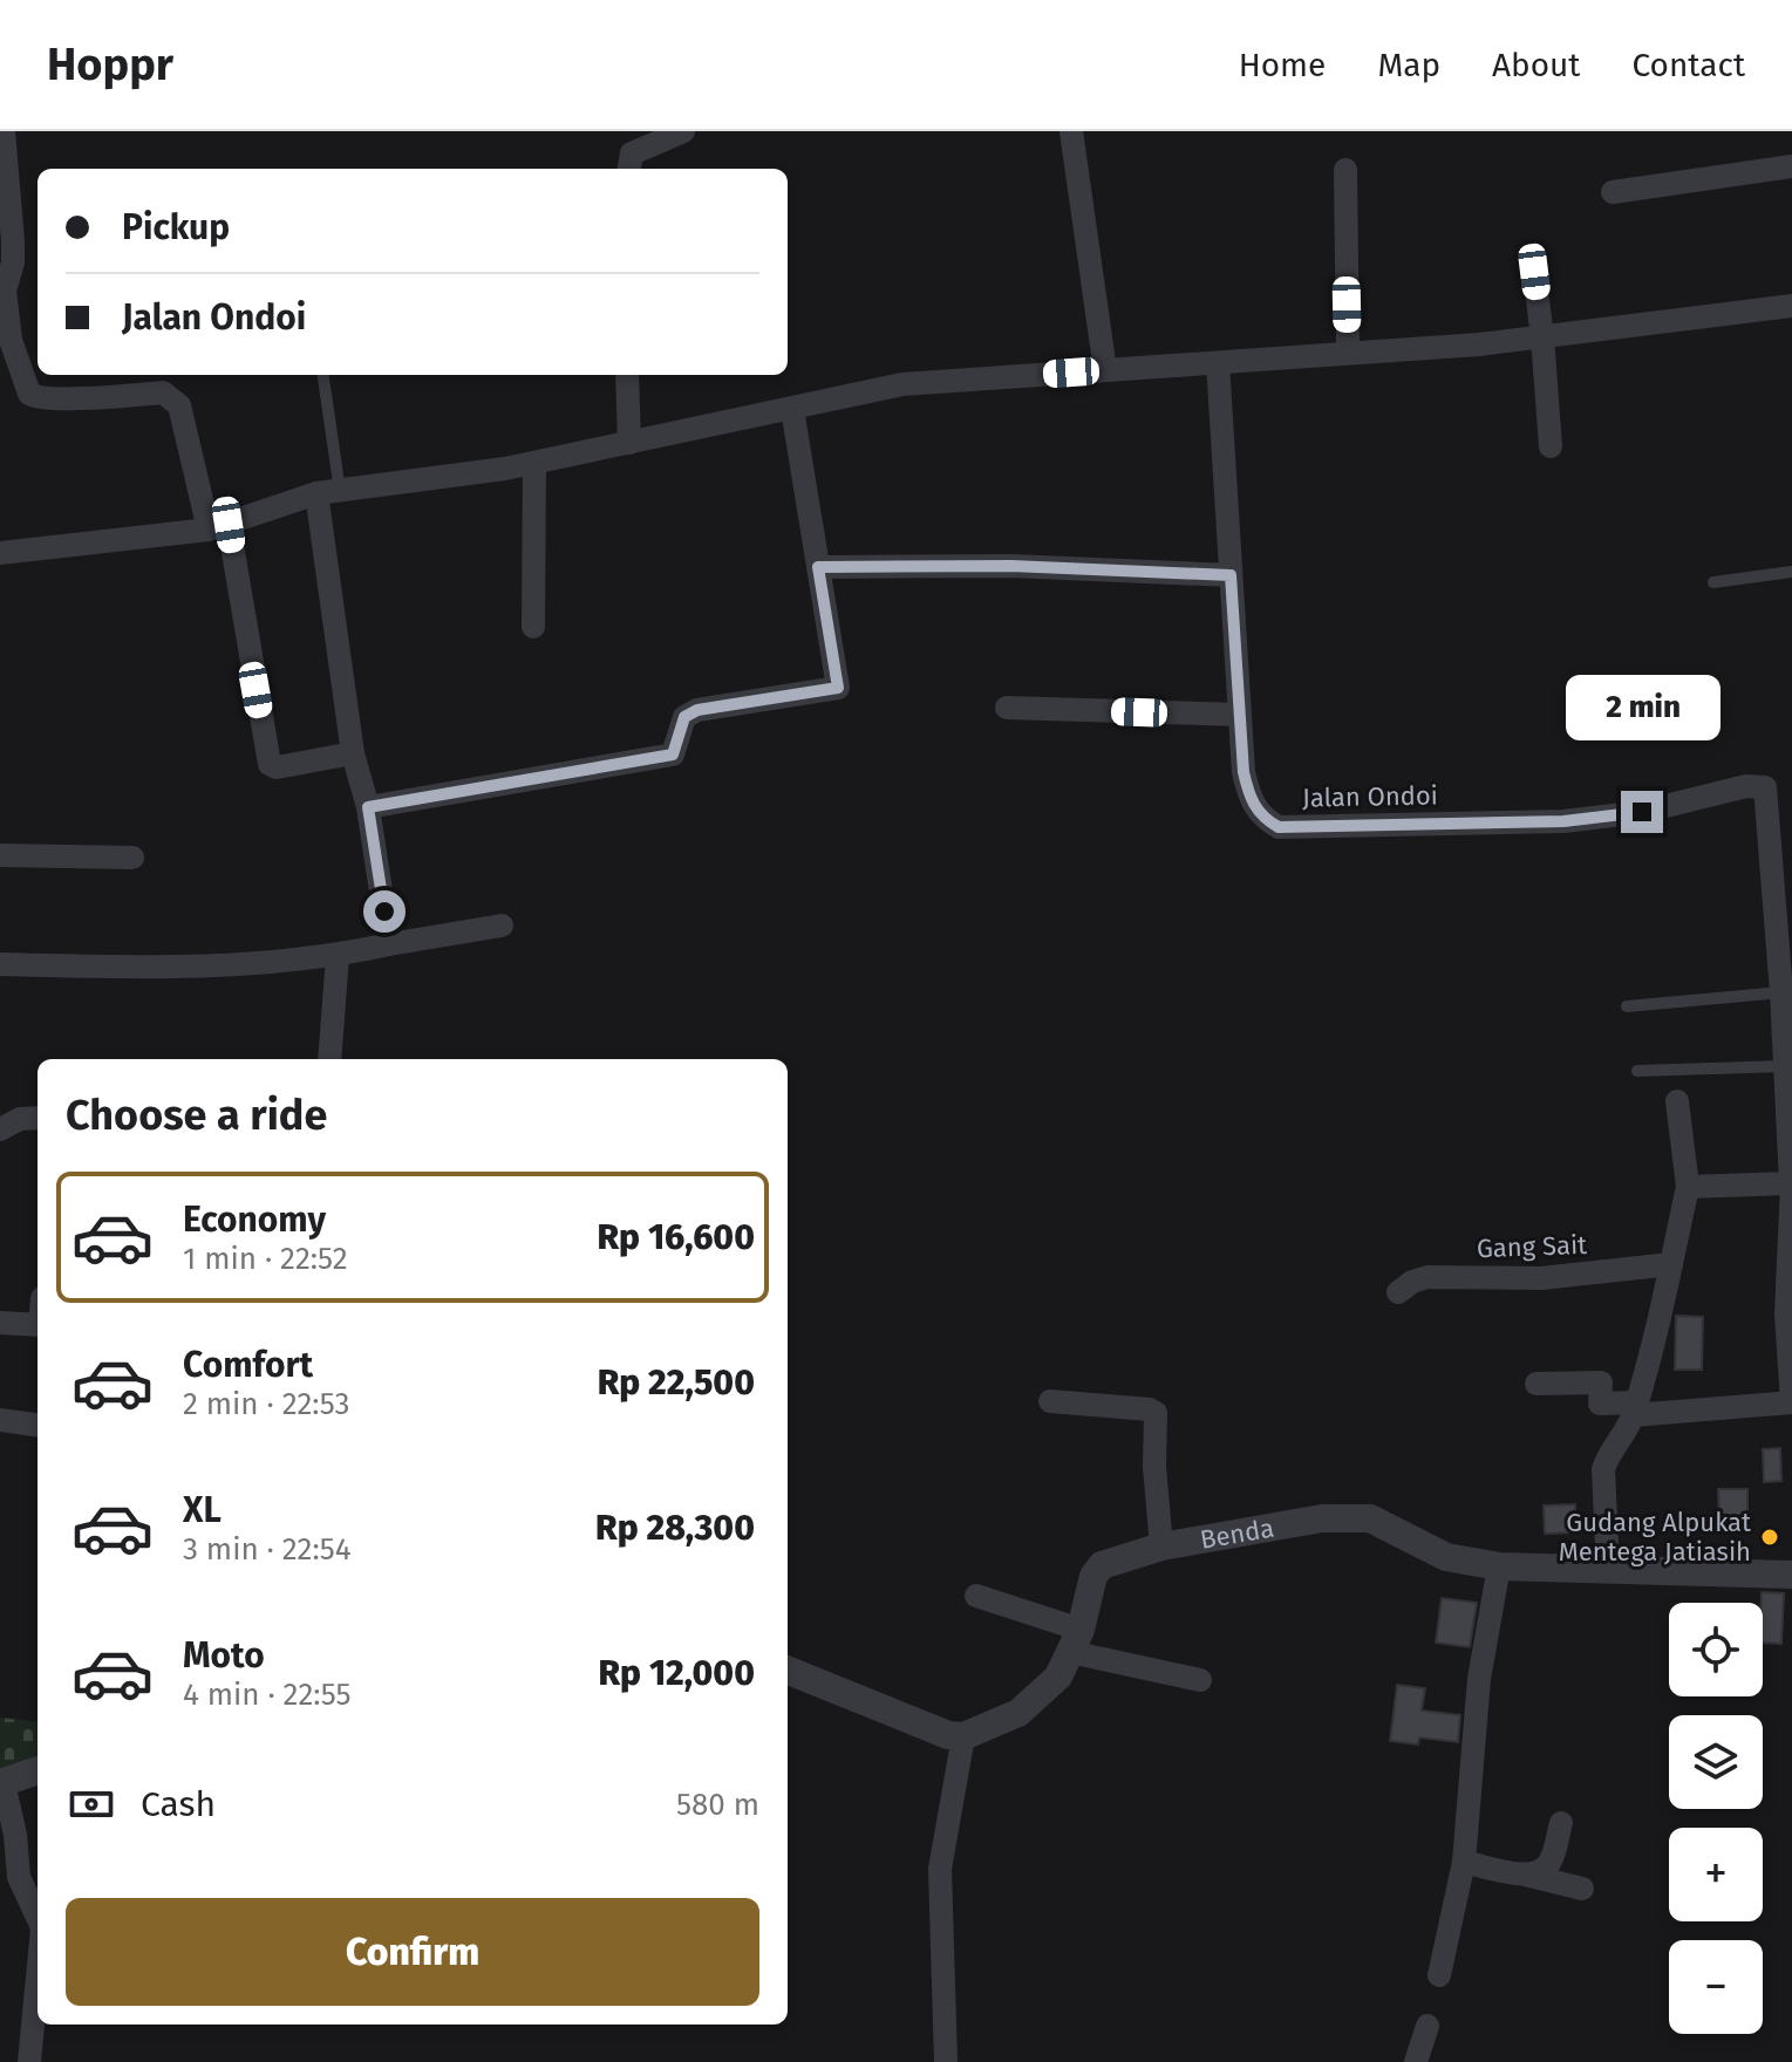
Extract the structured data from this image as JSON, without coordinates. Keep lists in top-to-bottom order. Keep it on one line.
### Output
{"streets":{"street":["Jalan Ondoi","Gang Sait","Benda"]},"places":["Gudang Alpukat Mentega Jatiasih"],"page":{"header":"Hoppr","nav":["Home","Map","About","Contact"],"banner":["Pickup","Jalan Ondoi"],"bubble":"2 min","heading":"Choose a ride","list":[{"name":"Economy","note":"1 min · 22:52","value":"Rp 16,600"},{"name":"Comfort","note":"2 min · 22:53","value":"Rp 22,500"},{"name":"XL","note":"3 min · 22:54","value":"Rp 28,300"},{"name":"Moto","note":"4 min · 22:55","value":"Rp 12,000"}],"map_buttons":["+","−"],"pay":["Cash","580 m"],"buttons":"Confirm"}}
